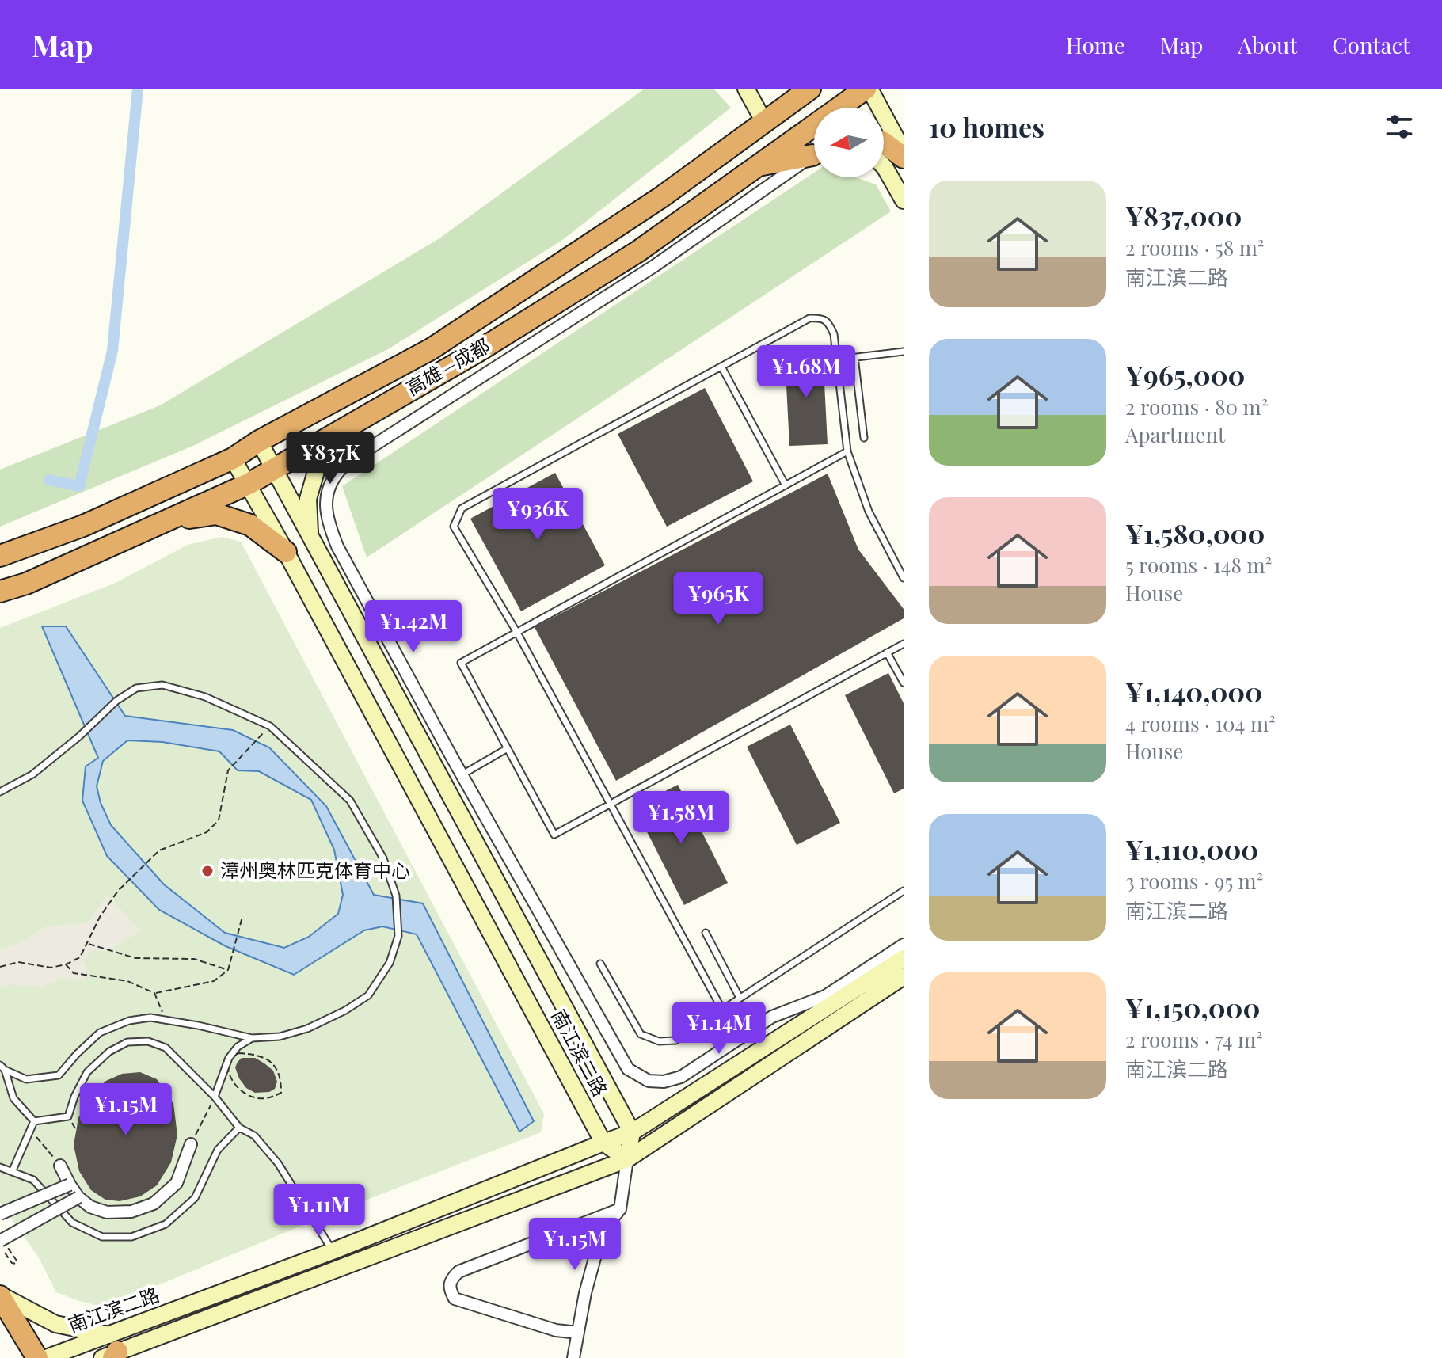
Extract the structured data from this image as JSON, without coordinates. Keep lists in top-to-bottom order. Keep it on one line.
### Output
{"streets":{"highway":["高雄—成都"],"street":["南江滨二路"]},"crossings":[["高雄—成都","南江滨二路"]],"places":["漳州奥林匹克体育中心"],"north":"left","page":{"header":"Map","nav":["Home","Map","About","Contact"],"heading":"10 homes","list":[{"name":"¥837,000","note":"2 rooms · 58 m² · 南江滨二路"},{"name":"¥965,000","note":"2 rooms · 80 m² · Apartment"},{"name":"¥1,580,000","note":"5 rooms · 148 m² · House"},{"name":"¥1,140,000","note":"4 rooms · 104 m² · House"},{"name":"¥1,110,000","note":"3 rooms · 95 m² · 南江滨二路"},{"name":"¥1,150,000","note":"2 rooms · 74 m² · 南江滨二路"}],"price":["¥1.68M","¥837K","¥936K","¥965K","¥1.42M","¥1.58M","¥1.14M","¥1.15M","¥1.11M","¥1.15M"]}}
